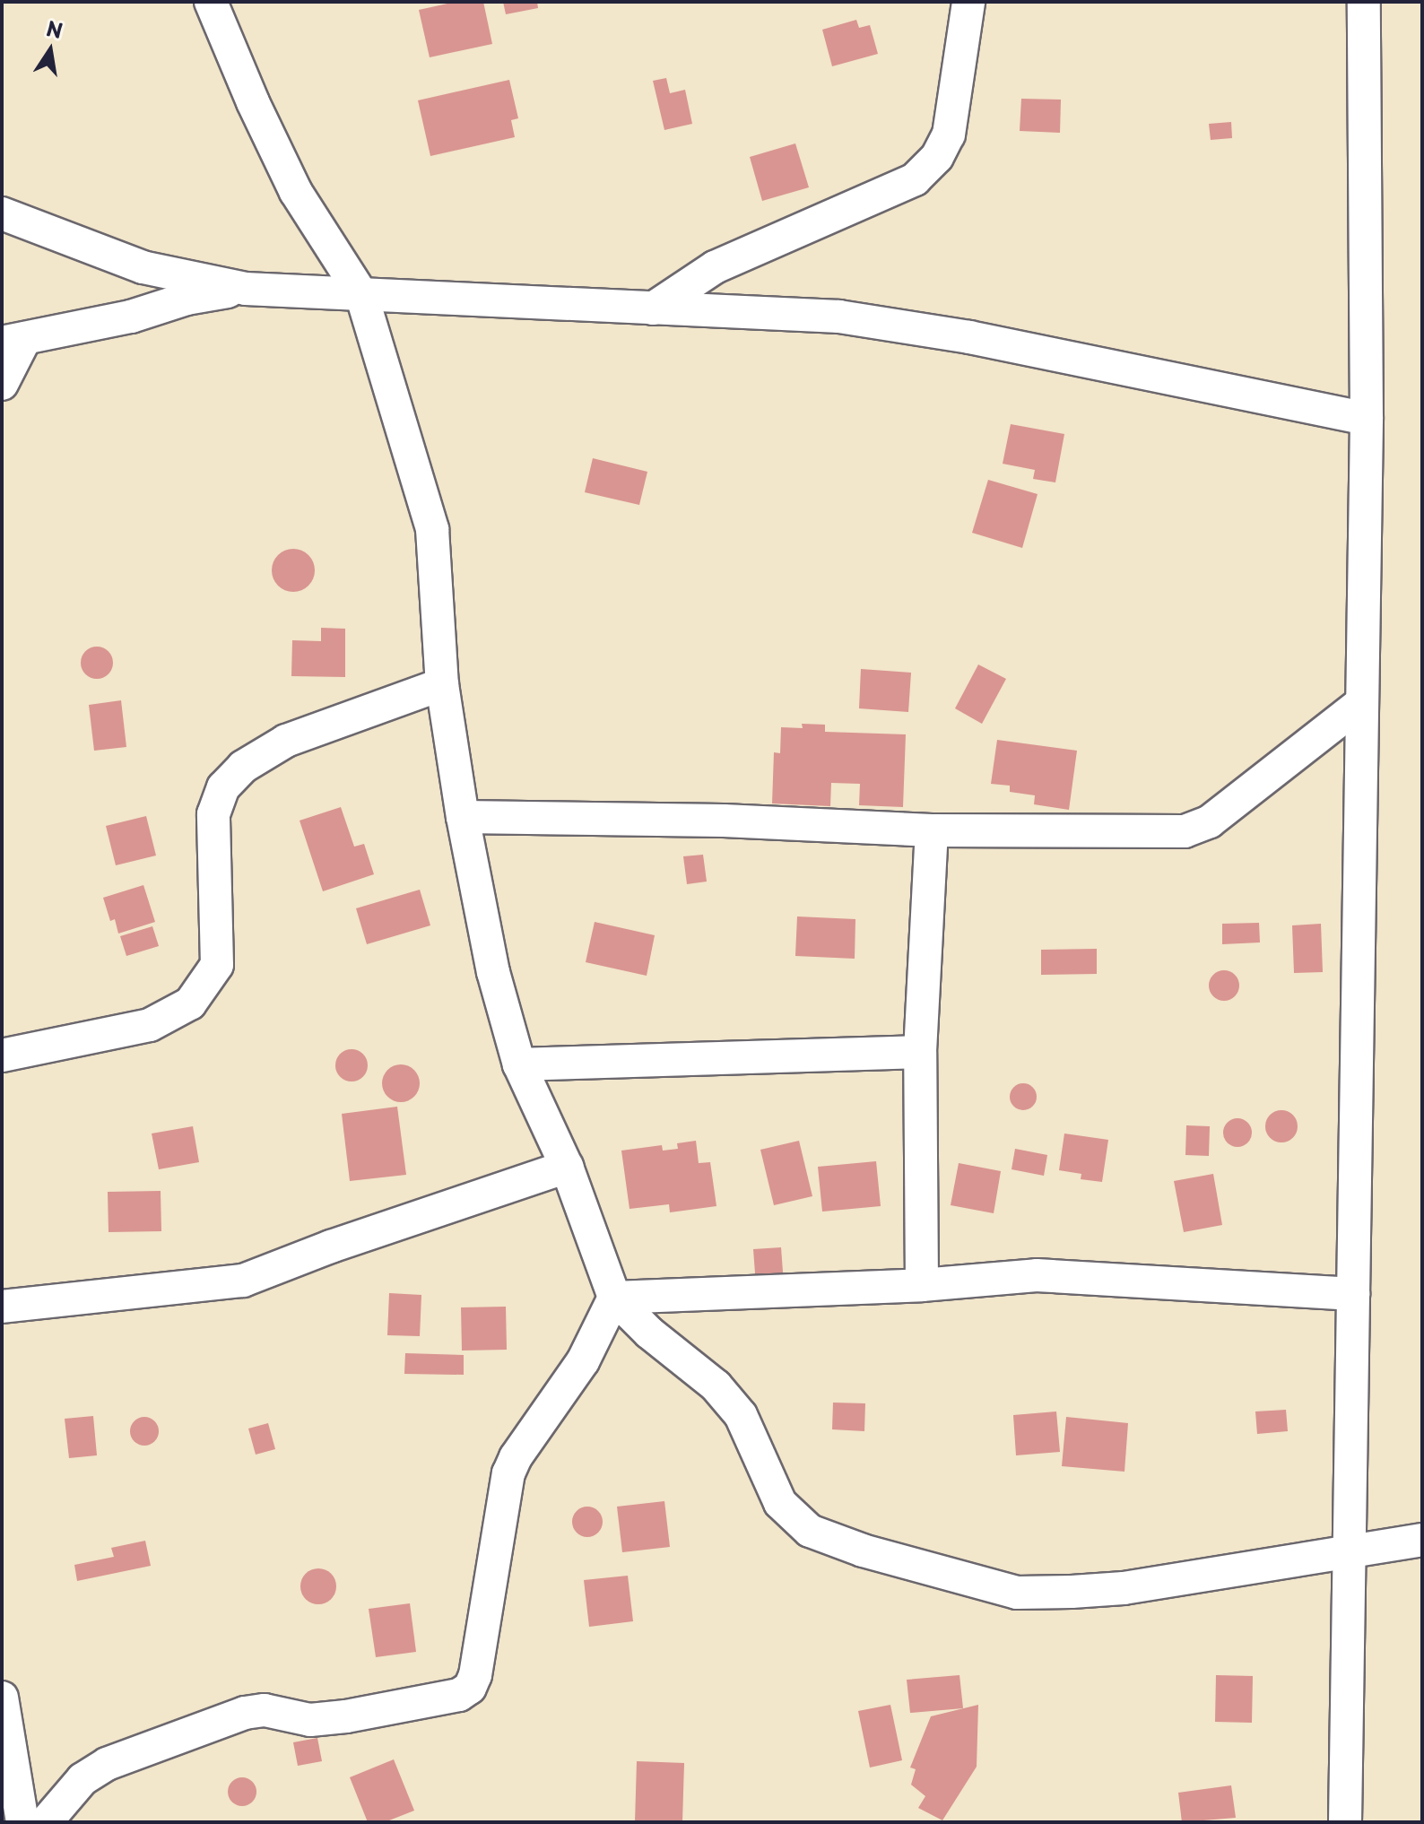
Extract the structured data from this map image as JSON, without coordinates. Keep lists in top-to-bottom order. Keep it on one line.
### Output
{"north":"top"}
